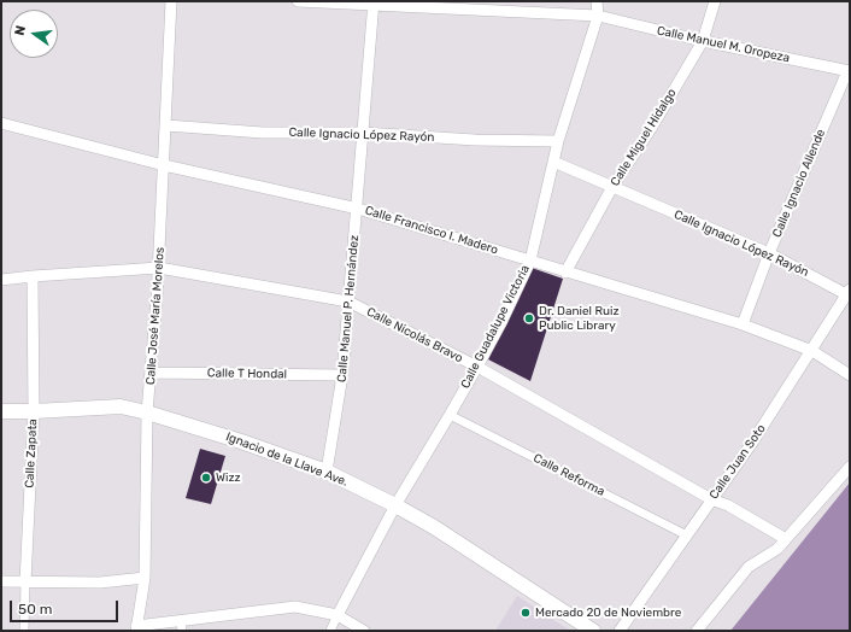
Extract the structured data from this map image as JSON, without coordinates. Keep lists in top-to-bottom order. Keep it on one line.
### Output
{"streets":{"street":["Calle Manuel M. Oropeza","Calle Ignacio López Rayón","Calle Miguel Hidalgo","Calle Ignacio Allende","Calle Francisco I. Madero","Calle Manuel P. Hernández","Calle José María Morelos","Calle Guadalupe Victoria","Calle Nicolás Bravo","Calle T Hondal","Calle Zapata","Ignacio de la Llave Ave.","Calle Juan Soto","Calle Reforma"]},"crossings":[["Calle Manuel M. Oropeza","Calle Miguel Hidalgo"],["Calle Manuel M. Oropeza","Calle Ignacio Allende"],["Calle Manuel M. Oropeza","Calle Manuel P. Hernández"],["Calle Manuel M. Oropeza","Calle Guadalupe Victoria"],["Calle Ignacio López Rayón","Calle Miguel Hidalgo"],["Calle Ignacio López Rayón","Calle Ignacio Allende"],["Calle Ignacio López Rayón","Calle Manuel P. Hernández"],["Calle Ignacio López Rayón","Calle José María Morelos"],["Calle Ignacio López Rayón","Calle Guadalupe Victoria"],["Calle Ignacio López Rayón","Calle Juan Soto"],["Calle Miguel Hidalgo","Calle Francisco I. Madero"],["Calle Ignacio Allende","Calle Francisco I. Madero"],["Calle Francisco I. Madero","Calle Manuel P. Hernández"],["Calle Francisco I. Madero","Calle José María Morelos"],["Calle Francisco I. Madero","Calle Guadalupe Victoria"],["Calle Francisco I. Madero","Calle Juan Soto"],["Calle Manuel P. Hernández","Calle Nicolás Bravo"],["Calle Manuel P. Hernández","Calle T Hondal"],["Calle Manuel P. Hernández","Ignacio de la Llave Ave."],["Calle José María Morelos","Calle Nicolás Bravo"],["Calle José María Morelos","Calle T Hondal"],["Calle José María Morelos","Ignacio de la Llave Ave."],["Calle Guadalupe Victoria","Calle Nicolás Bravo"],["Calle Guadalupe Victoria","Ignacio de la Llave Ave."],["Calle Guadalupe Victoria","Calle Reforma"],["Calle Nicolás Bravo","Calle Zapata"],["Calle Nicolás Bravo","Calle Juan Soto"],["Calle Zapata","Ignacio de la Llave Ave."],["Calle Juan Soto","Calle Reforma"]],"places":["Dr. Daniel Ruiz Public Library","Wizz","Mercado 20 de Noviembre"],"scale_bar":"50 m","north":"left"}
